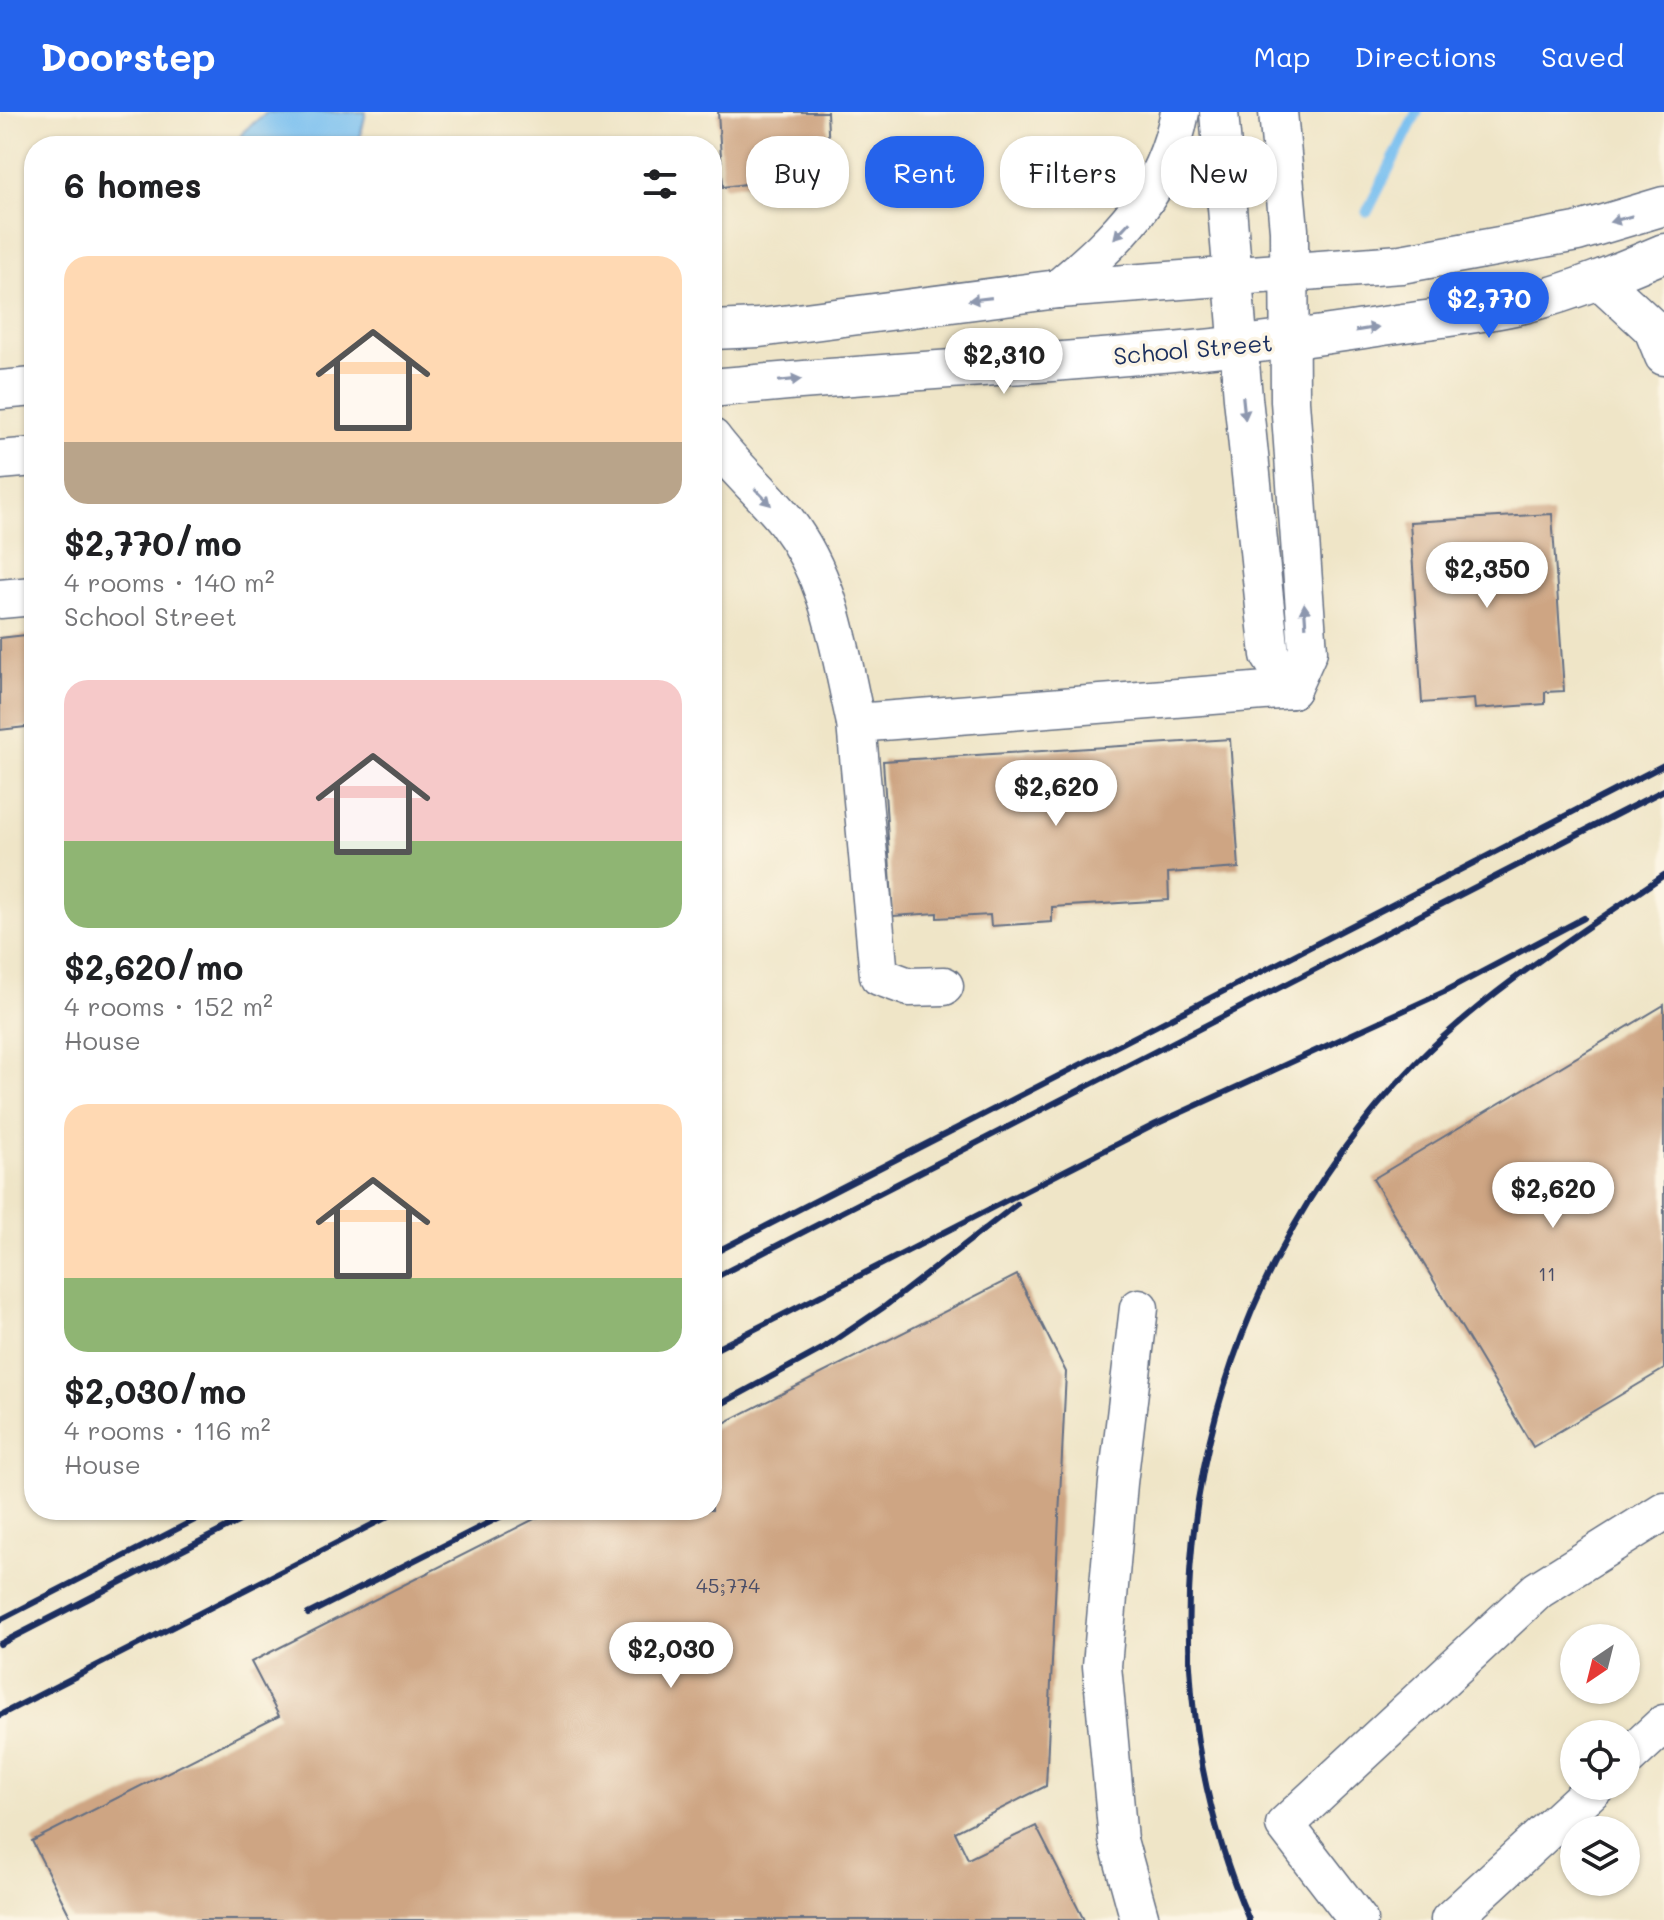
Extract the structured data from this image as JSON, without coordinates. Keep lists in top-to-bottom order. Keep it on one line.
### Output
{"streets":{"street":["School Street"]},"house_numbers":["11","45;774"],"north":"bottom left","page":{"header":"Doorstep","nav":["Map","Directions","Saved"],"chip":["Buy","Rent","Filters","New"],"heading":"6 homes","list":[{"name":"$2,770/mo","note":"4 rooms · 140 m² · School Street"},{"name":"$2,620/mo","note":"4 rooms · 152 m² · House"},{"name":"$2,030/mo","note":"4 rooms · 116 m² · House"}],"price":["$2,770","$2,310","$2,350","$2,620","$2,620","$2,030"]}}
